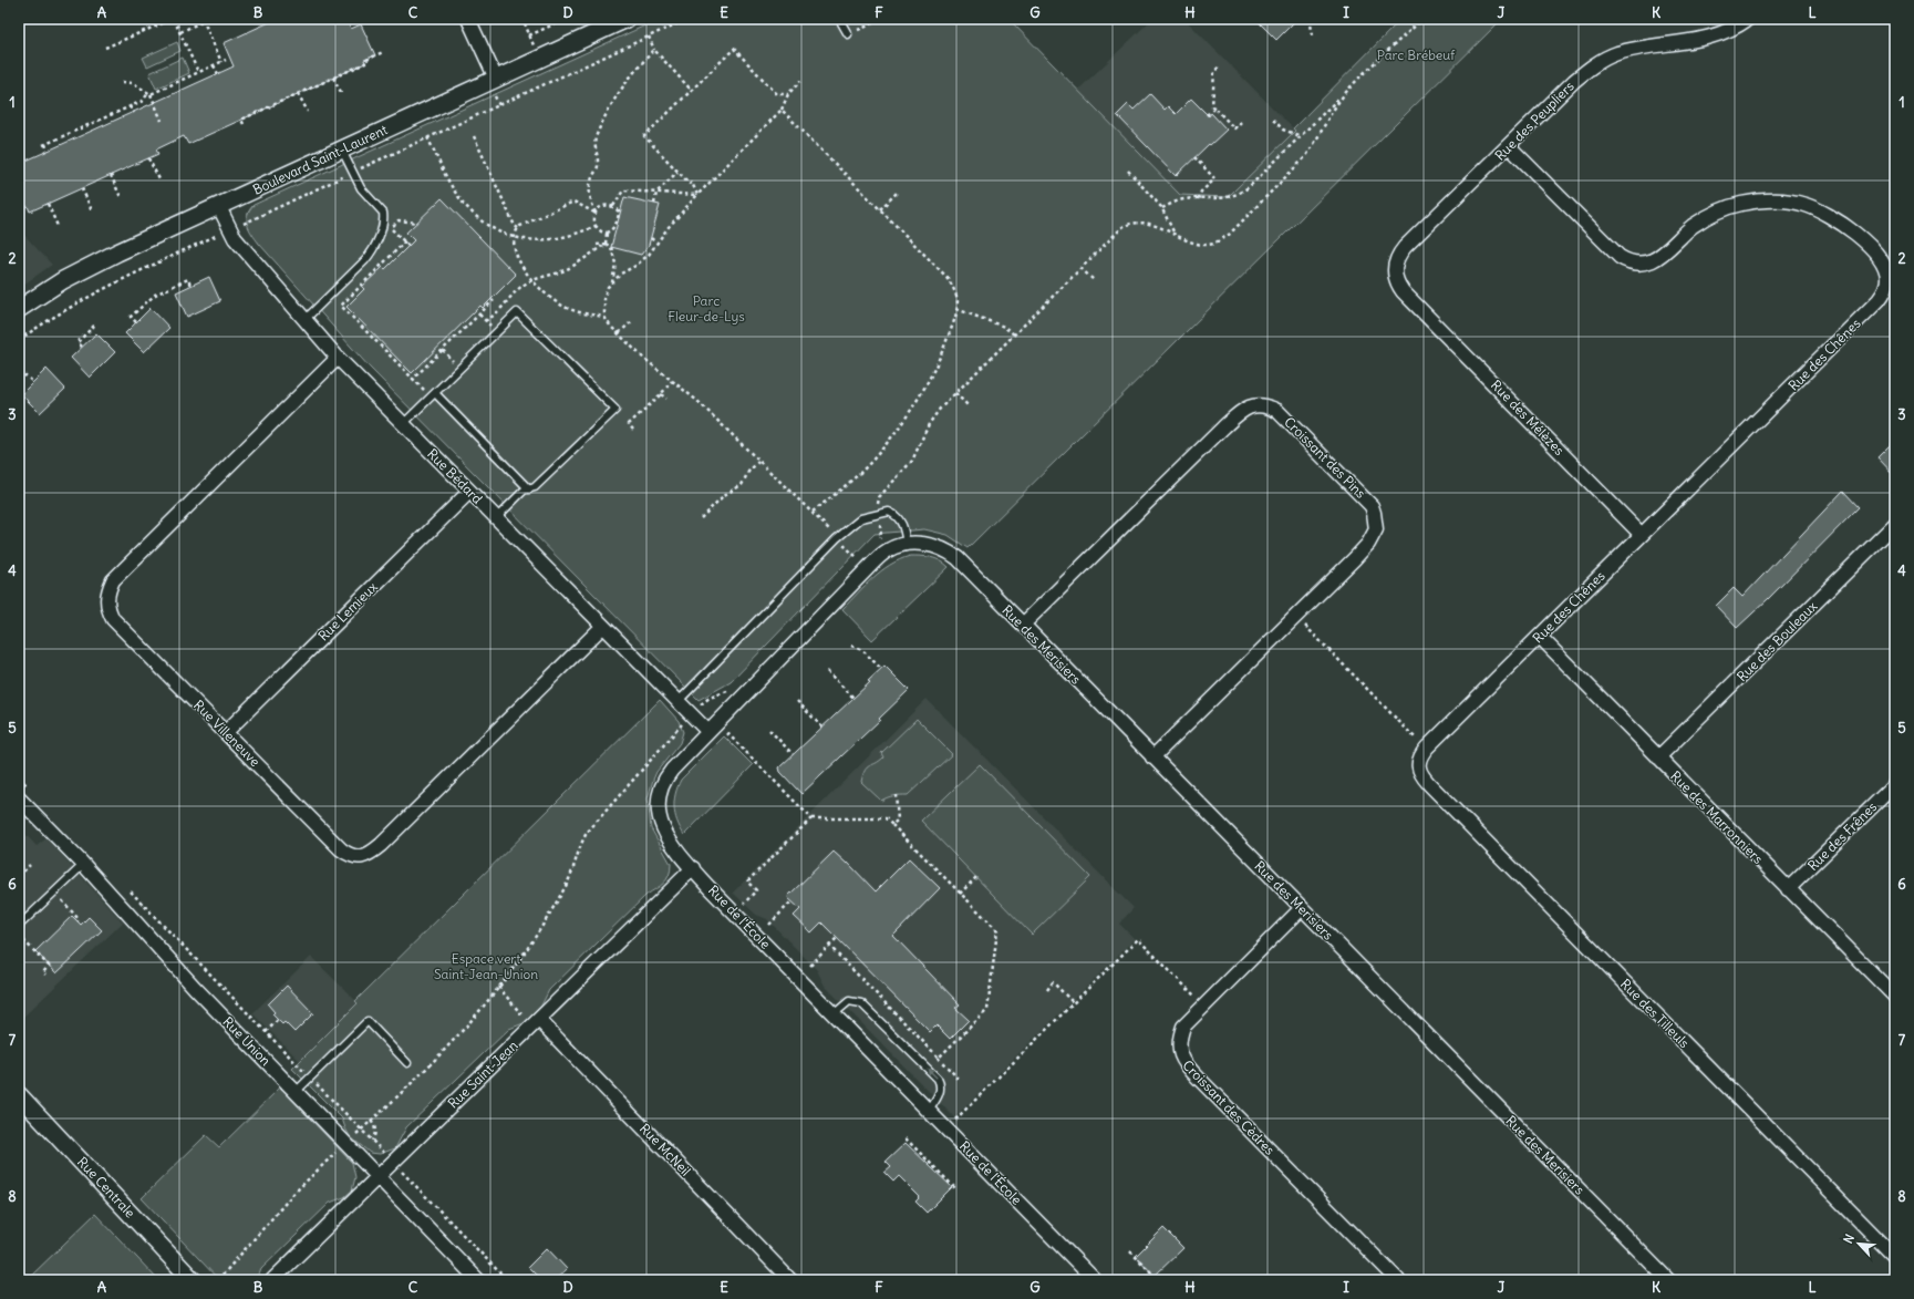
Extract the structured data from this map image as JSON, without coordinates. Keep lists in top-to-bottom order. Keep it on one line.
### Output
{"streets":{"street":["Rue des Peupliers","Boulevard Saint-Laurent","Rue des Chênes","Rue des Mélèzes","Croissant des Pins","Rue Bédard","Rue Lemieux","Rue des Bouleaux","Rue des Merisiers","Rue Villeneuve","Rue des Marronniers","Rue des Frênes","Rue de l'École","Rue des Tilleuls","Rue Union","Rue Saint-Jean","Croissant des Cèdres","Rue McNeil","Rue Centrale"]},"crossings":[["Rue des Peupliers","Rue des Chênes"],["Rue des Peupliers","Rue des Mélèzes"],["Boulevard Saint-Laurent","Rue Bédard"],["Rue des Chênes","Rue des Mélèzes"],["Rue des Chênes","Rue des Marronniers"],["Rue des Chênes","Rue des Tilleuls"],["Croissant des Pins","Rue des Merisiers"],["Rue Bédard","Rue Lemieux"],["Rue Bédard","Rue Villeneuve"],["Rue Bédard","Rue de l'École"],["Rue Lemieux","Rue Villeneuve"],["Rue des Bouleaux","Rue des Marronniers"],["Rue des Merisiers","Rue de l'École"],["Rue des Merisiers","Croissant des Cèdres"],["Rue des Marronniers","Rue des Frênes"],["Rue de l'École","Rue Saint-Jean"],["Rue Union","Rue Saint-Jean"],["Rue Saint-Jean","Rue McNeil"]],"parks":["Parc Brébeuf","Parc Fleur-de-Lys","Espace vert Saint-Jean-Union"],"north":"top left","grid":{"columns":["A","B","C","D","E","F","G","H","I","J","K","L"],"rows":["1","2","3","4","5","6","7","8"]}}
